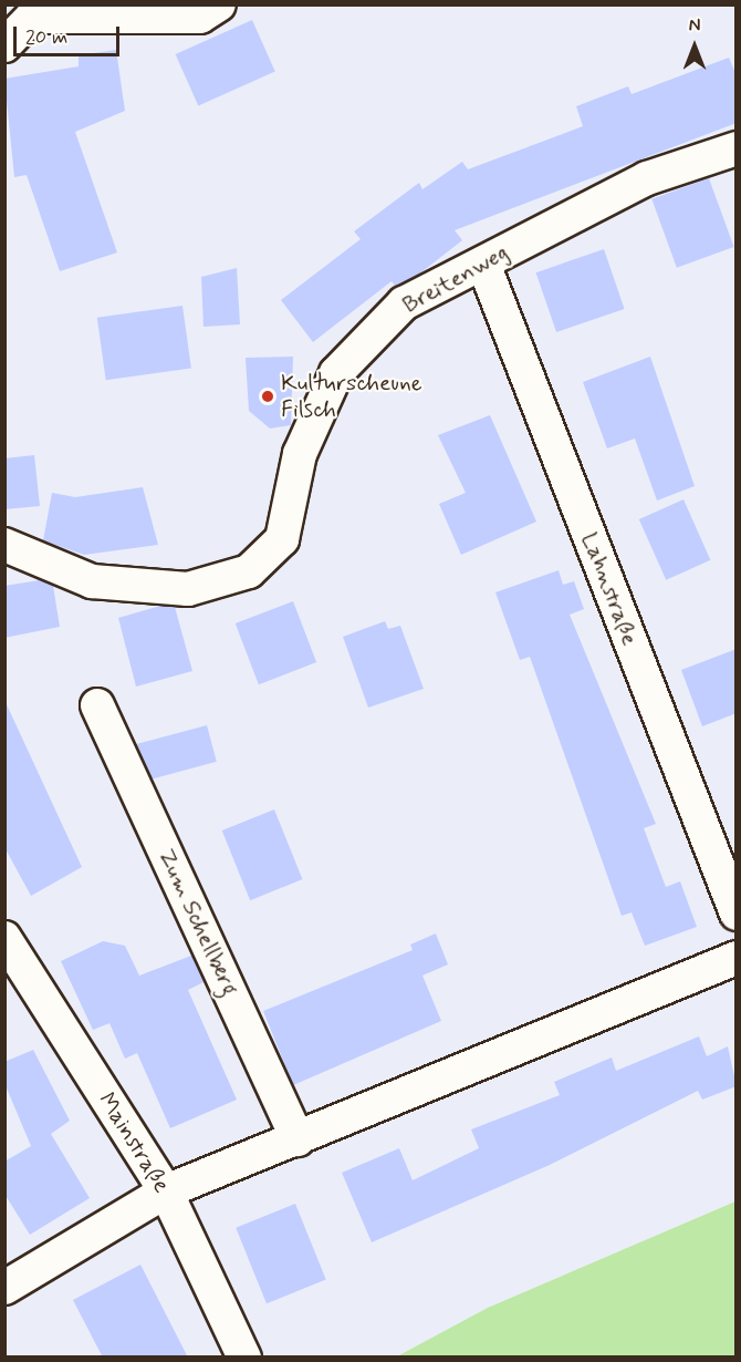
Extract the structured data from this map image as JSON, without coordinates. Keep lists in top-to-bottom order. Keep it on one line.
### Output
{"streets":{"street":["Breitenweg","Lahnstraße","Zum Schellberg","Mainstraße"]},"crossings":[["Breitenweg","Lahnstraße"]],"places":["Kulturscheune Filsch"],"scale_bar":"20 m","north":"top"}
